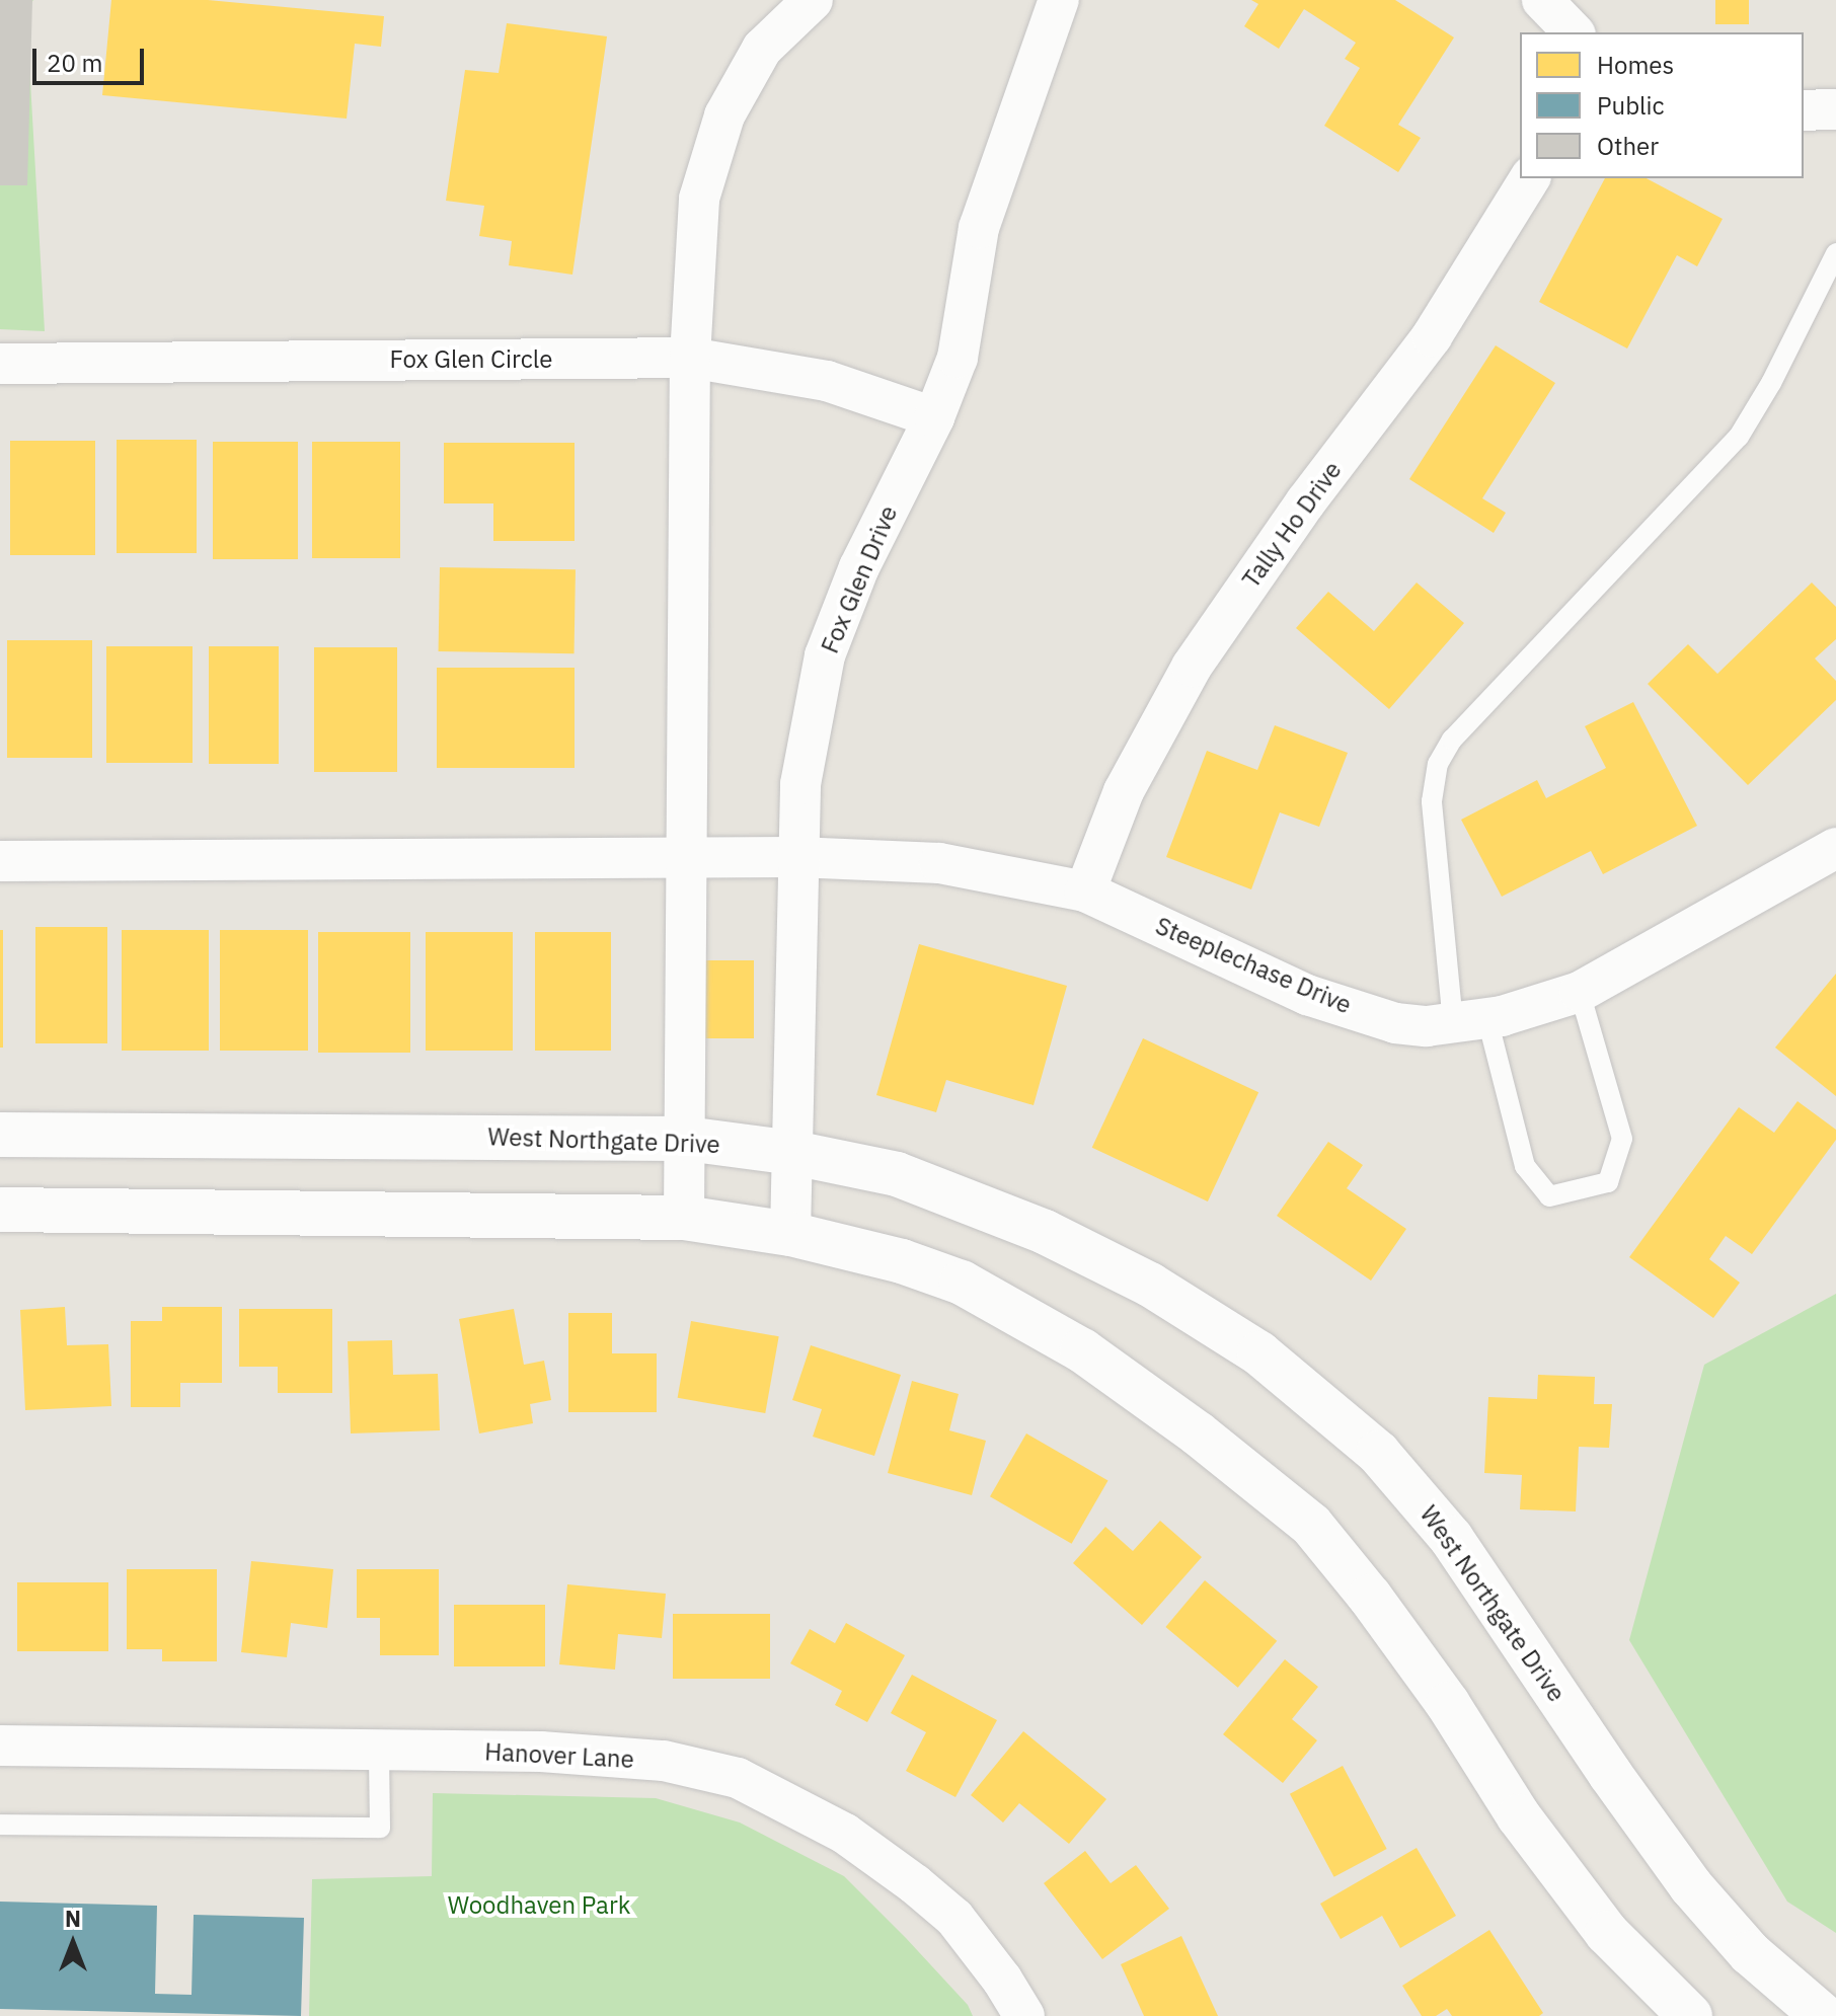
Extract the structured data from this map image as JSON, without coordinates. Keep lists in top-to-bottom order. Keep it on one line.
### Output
{"streets":{"main road":["West Northgate Drive"],"street":["Fox Glen Circle","Tally Ho Drive","Fox Glen Drive","Steeplechase Drive","Hanover Lane"]},"crossings":[["Fox Glen Circle","Fox Glen Drive"],["Tally Ho Drive","Steeplechase Drive"],["Fox Glen Drive","Steeplechase Drive"],["Fox Glen Drive","West Northgate Drive"]],"parks":["Woodhaven Park"],"legend":["Homes","Public","Other"],"scale_bar":"20 m","north":"top"}
